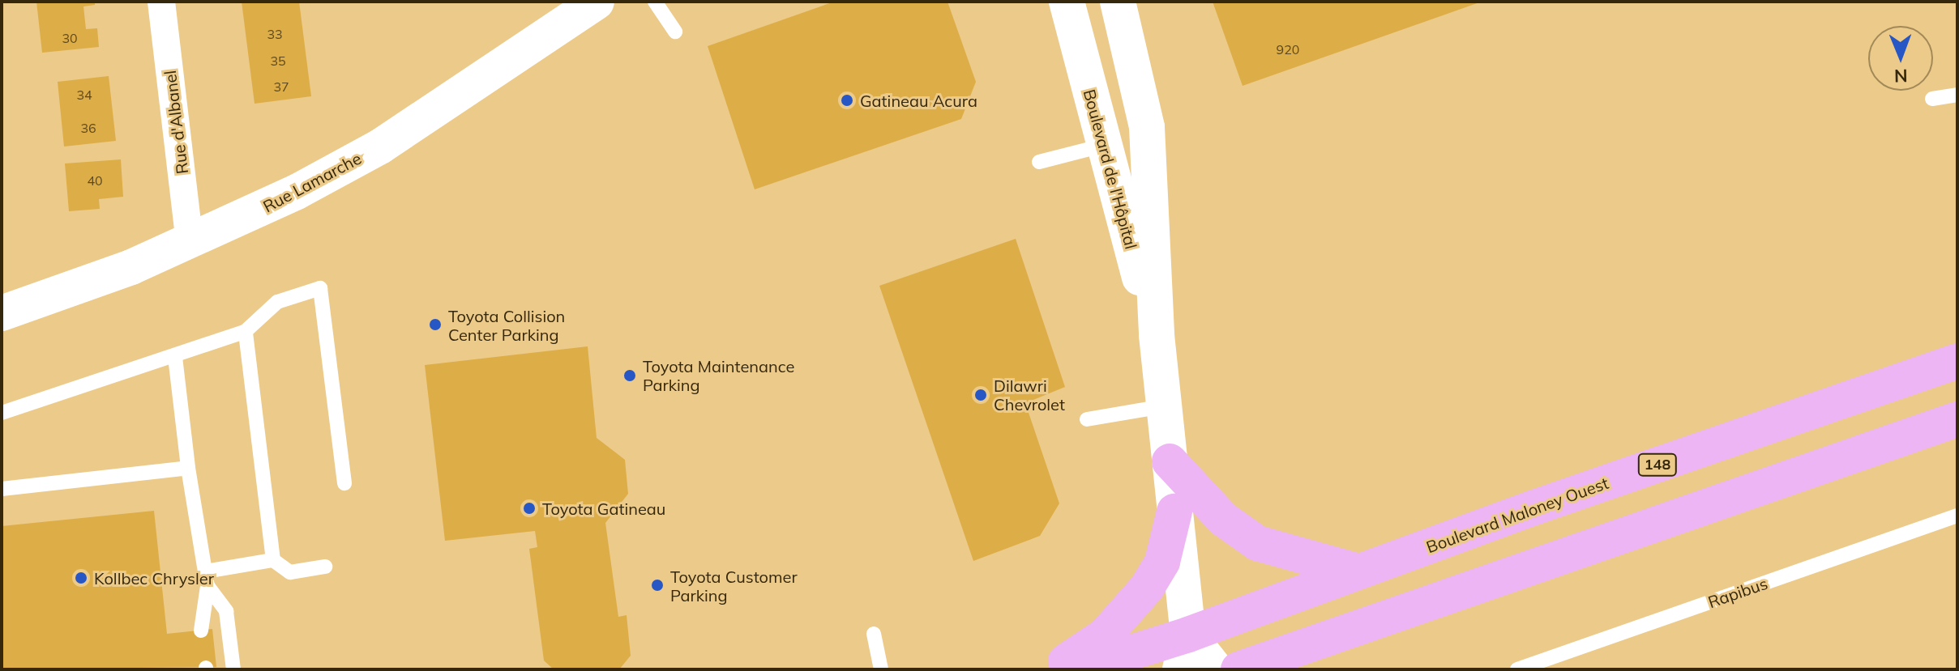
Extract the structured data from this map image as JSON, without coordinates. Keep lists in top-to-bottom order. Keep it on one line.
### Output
{"streets":{"main road":["148","Boulevard Maloney Ouest"],"street":["Rue d'Albanel","Boulevard de l'Hôpital","Rue Lamarche"],"lane":["Rapibus"]},"crossings":[["Rue d'Albanel","Rue Lamarche"],["Boulevard de l'Hôpital","Boulevard Maloney Ouest"]],"places":["Gatineau Acura","Toyota Collision Center Parking","Toyota Maintenance Parking","Dilawri Chevrolet","Toyota Gatineau","Kollbec Chrysler","Toyota Customer Parking"],"house_numbers":["33","30","920","35","37","34","36","40"],"north":"bottom"}
